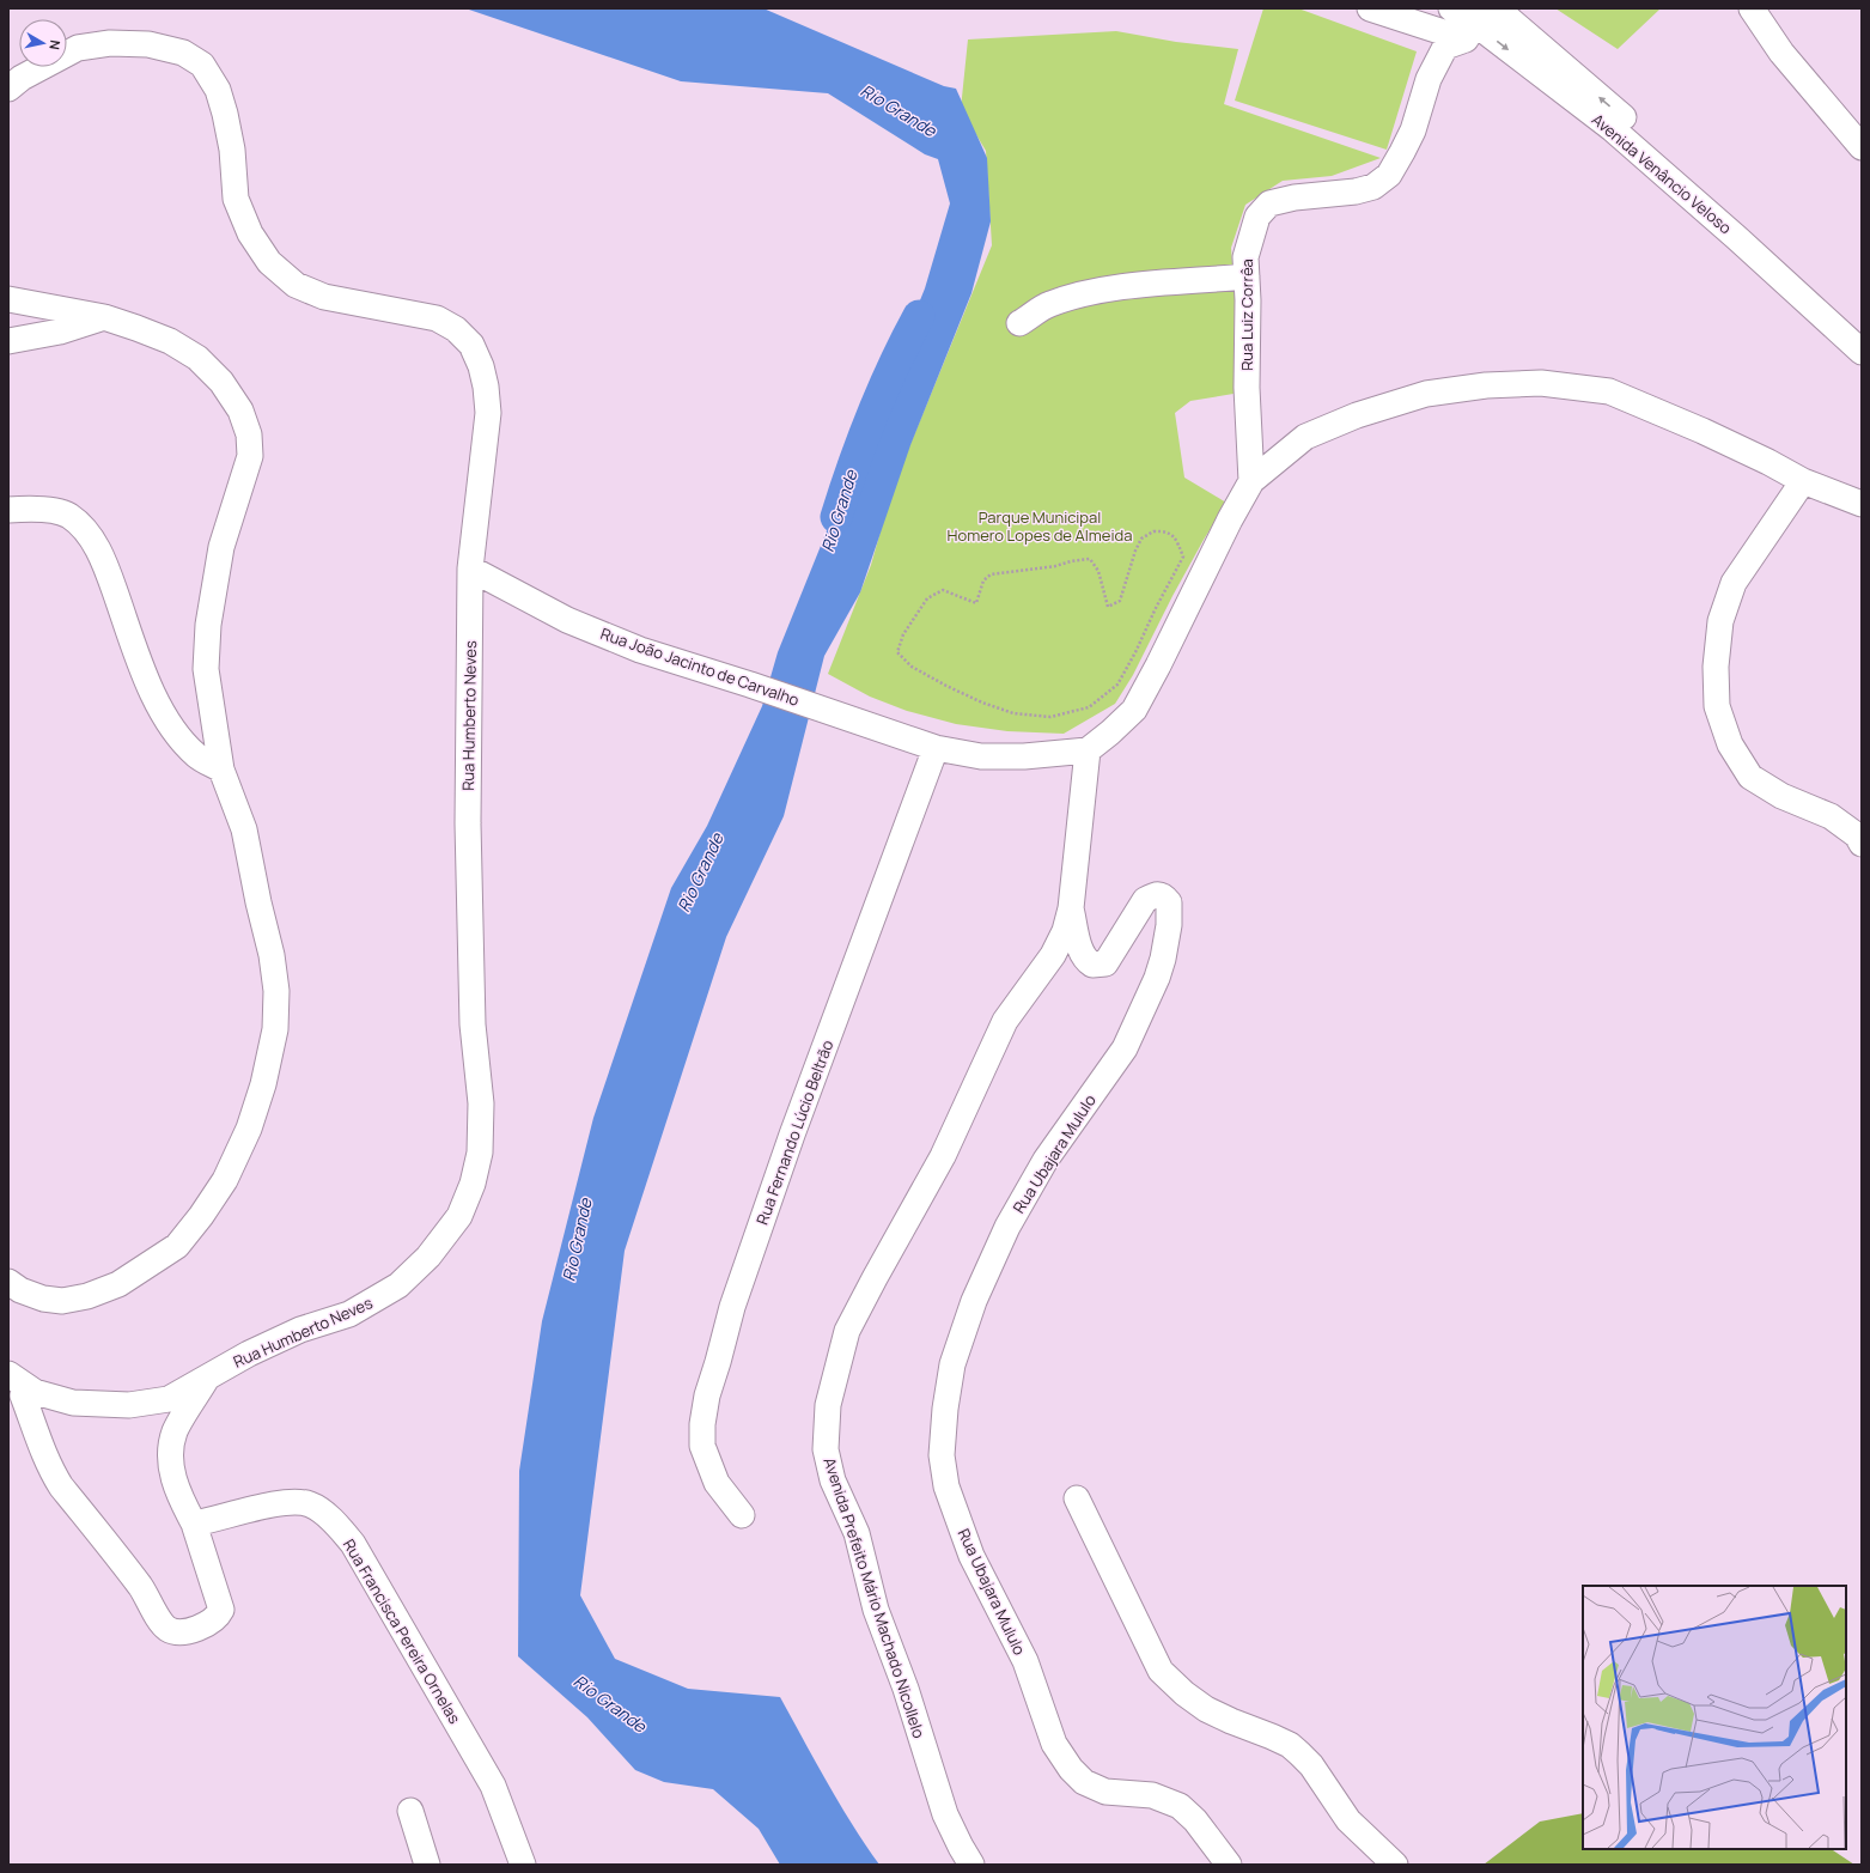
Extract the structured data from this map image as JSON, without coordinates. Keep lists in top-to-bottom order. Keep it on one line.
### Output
{"streets":{"street":["Avenida Venâncio Veloso","Rua Luiz Corrêa","Rua João Jacinto de Carvalho","Rua Humberto Neves","Rua Fernando Lúcio Beltrão","Rua Ubajara Mululo","Avenida Prefeito Mário Machado Nicollelo","Rua Francisca Pereira Ornelas"]},"crossings":[["Avenida Venâncio Veloso","Rua Luiz Corrêa"],["Rua João Jacinto de Carvalho","Rua Humberto Neves"],["Rua João Jacinto de Carvalho","Rua Fernando Lúcio Beltrão"],["Rua João Jacinto de Carvalho","Avenida Prefeito Mário Machado Nicollelo"],["Rua Ubajara Mululo","Avenida Prefeito Mário Machado Nicollelo"]],"water":["Rio Grande"],"parks":["Parque Municipal Homero Lopes de Almeida"],"north":"right"}
